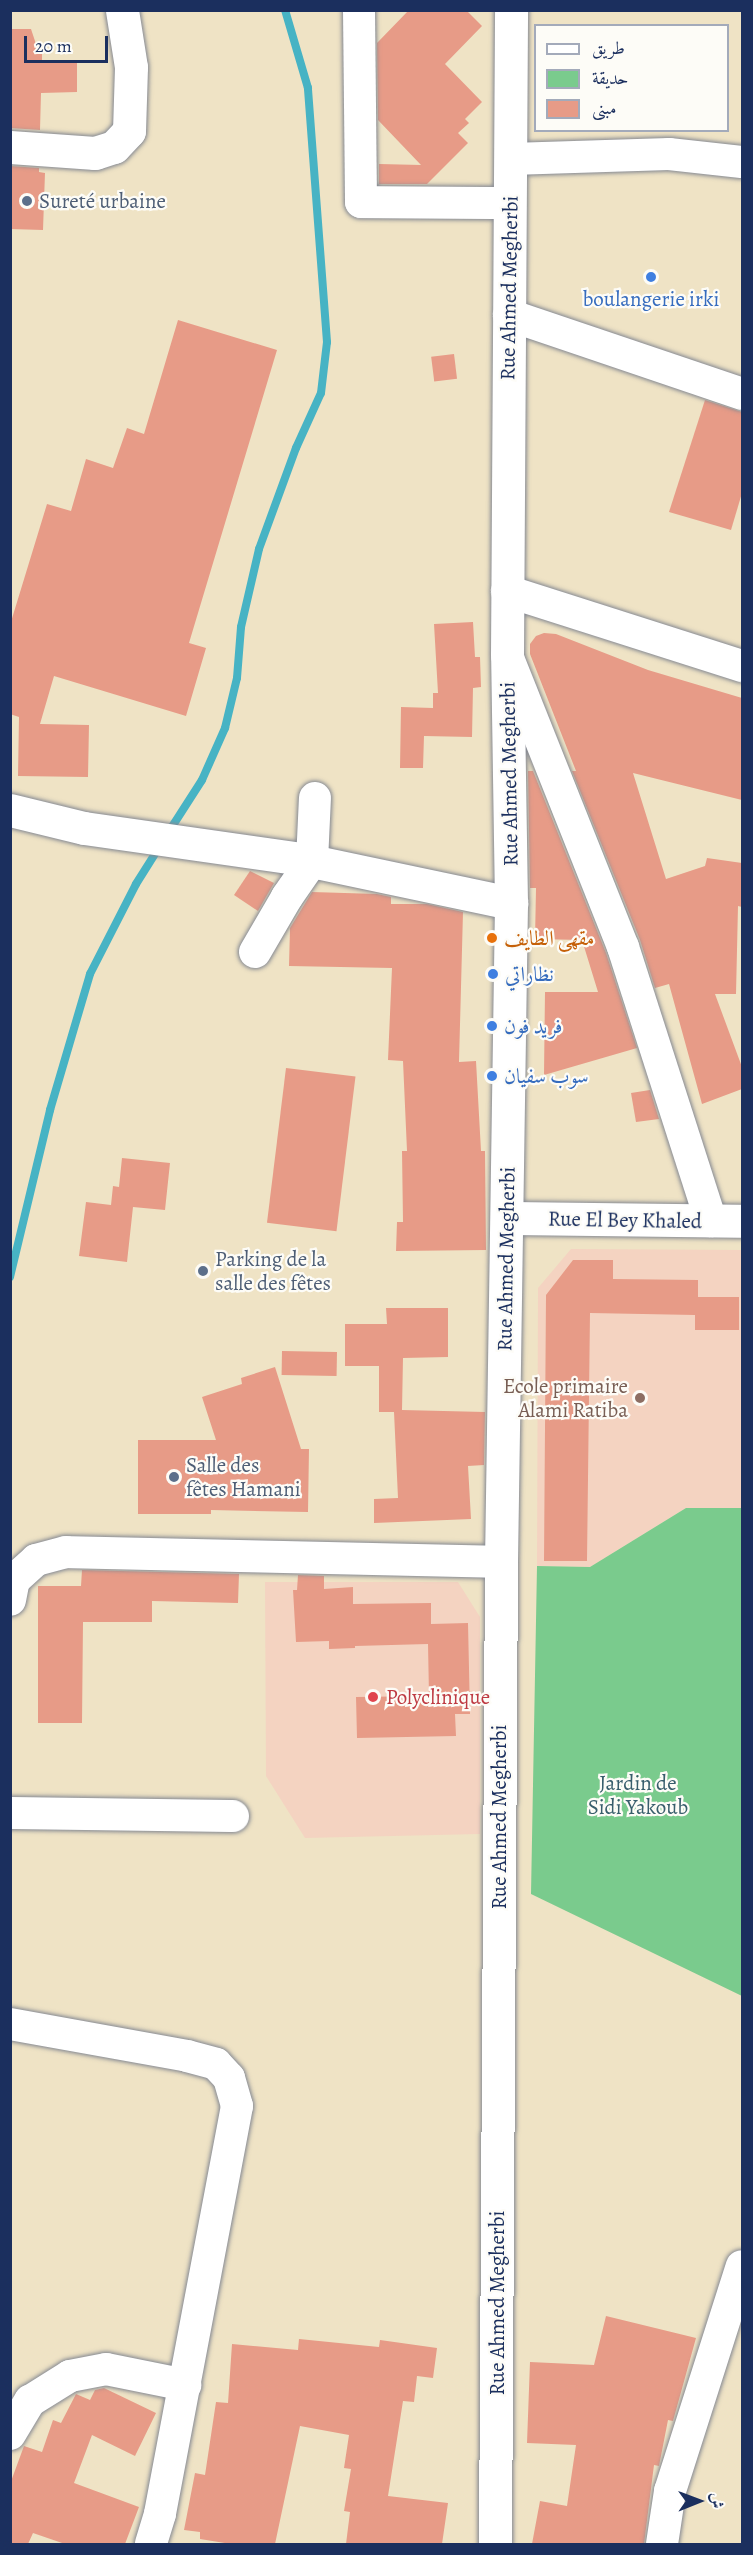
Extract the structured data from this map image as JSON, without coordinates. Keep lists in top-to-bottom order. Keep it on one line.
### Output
{"streets":{"main road":["Rue Ahmed Megherbi","Rue El Bey Khaled"]},"crossings":[["Rue Ahmed Megherbi","Rue El Bey Khaled"]],"parks":["Jardin de Sidi Yakoub"],"places":["Sureté urbaine","boulangerie irki","مقهى الطايف","نظاراتي","فريد فون","سوب سفيان","Parking de la salle des fêtes","Ecole primaire Alami Ratiba","Salle des fêtes Hamani","Polyclinique"],"legend":["طريق","حديقة","مبنى"],"scale_bar":"20 m","north":"right"}
